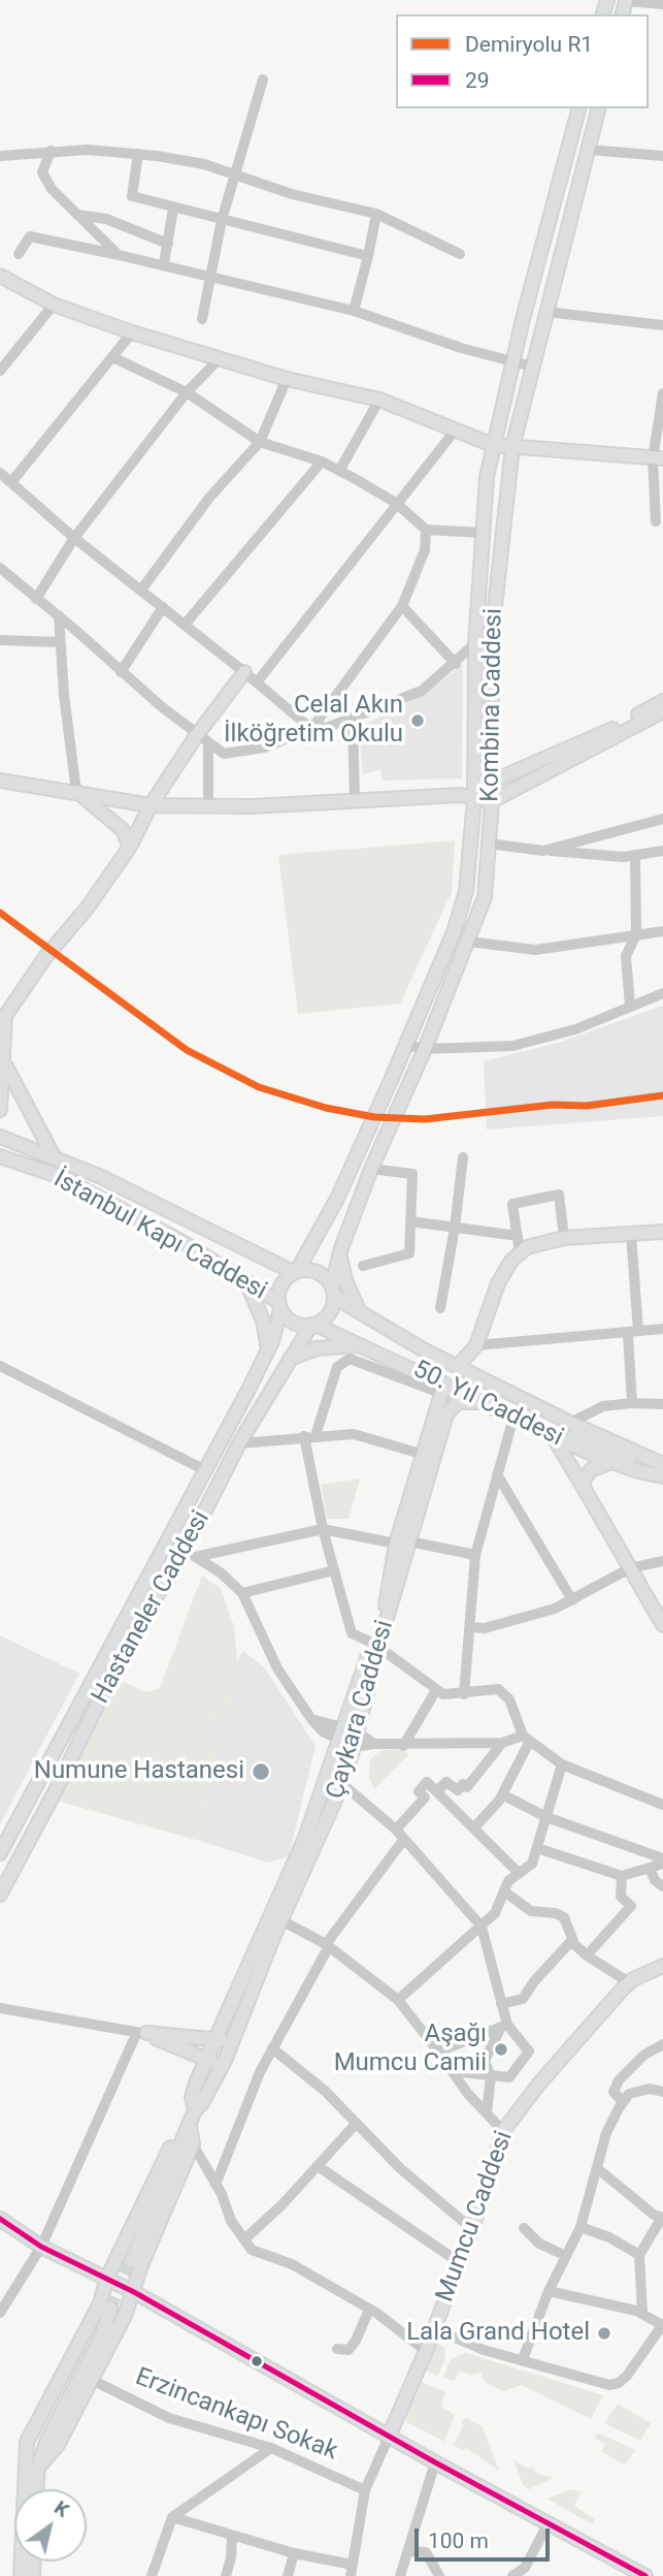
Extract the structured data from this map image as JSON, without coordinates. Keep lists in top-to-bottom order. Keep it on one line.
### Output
{"streets":{"main road":["Kombina Caddesi","İstanbul Kapı Caddesi","50. Yıl Caddesi","Hastaneler Caddesi","Çaykara Caddesi","Mumcu Caddesi"],"street":["Erzincankapı Sokak"]},"crossings":[["Kombina Caddesi","İstanbul Kapı Caddesi"],["Kombina Caddesi","50. Yıl Caddesi"],["Kombina Caddesi","Hastaneler Caddesi"],["İstanbul Kapı Caddesi","50. Yıl Caddesi"],["İstanbul Kapı Caddesi","Hastaneler Caddesi"],["50. Yıl Caddesi","Hastaneler Caddesi"],["50. Yıl Caddesi","Çaykara Caddesi"]],"places":["Celal Akın İlköğretim Okulu","Numune Hastanesi","Aşağı Mumcu Camii","Lala Grand Hotel"],"lines":["rail line R1","transit line 29"],"legend":["Demiryolu R1","29"],"scale_bar":"100 m","north":"top right"}
